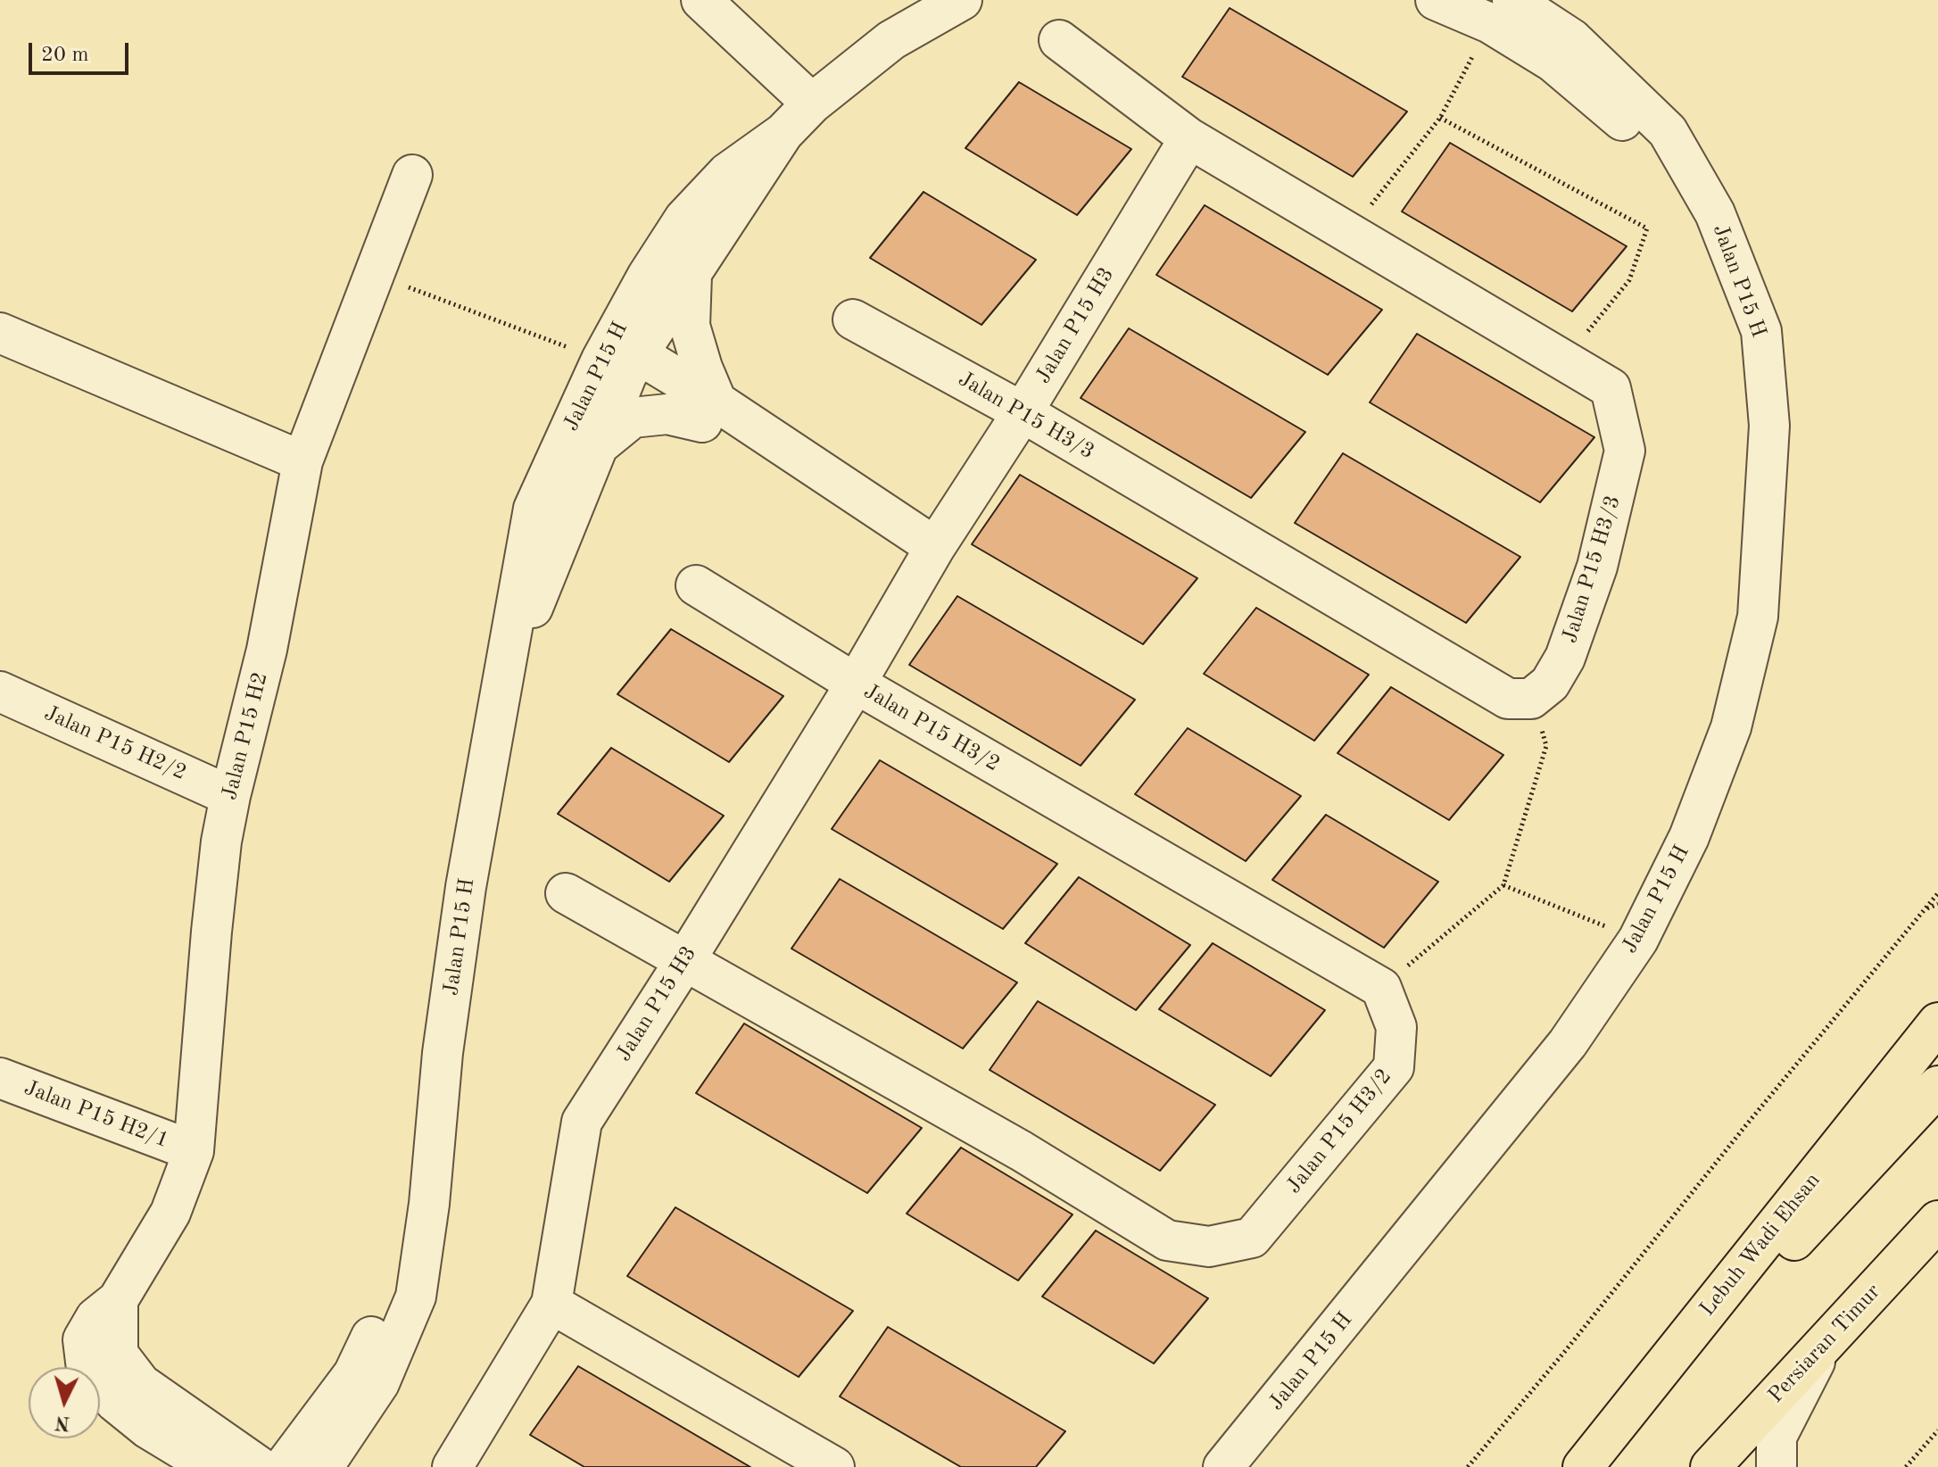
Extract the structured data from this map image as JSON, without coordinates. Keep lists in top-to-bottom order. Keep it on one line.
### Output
{"streets":{"main road":["Lebuh Wadi Ehsan","Persiaran Timur"],"street":["Jalan P15 H","Jalan P15 H3","Jalan P15 H3/3","Jalan P15 H3/2","Jalan P15 H2","Jalan P15 H2/2","Jalan P15 H2/1"]},"crossings":[["Jalan P15 H3","Jalan P15 H3/3"],["Jalan P15 H3","Jalan P15 H3/2"],["Jalan P15 H2","Jalan P15 H2/2"],["Jalan P15 H2","Jalan P15 H2/1"]],"scale_bar":"20 m","north":"bottom"}
